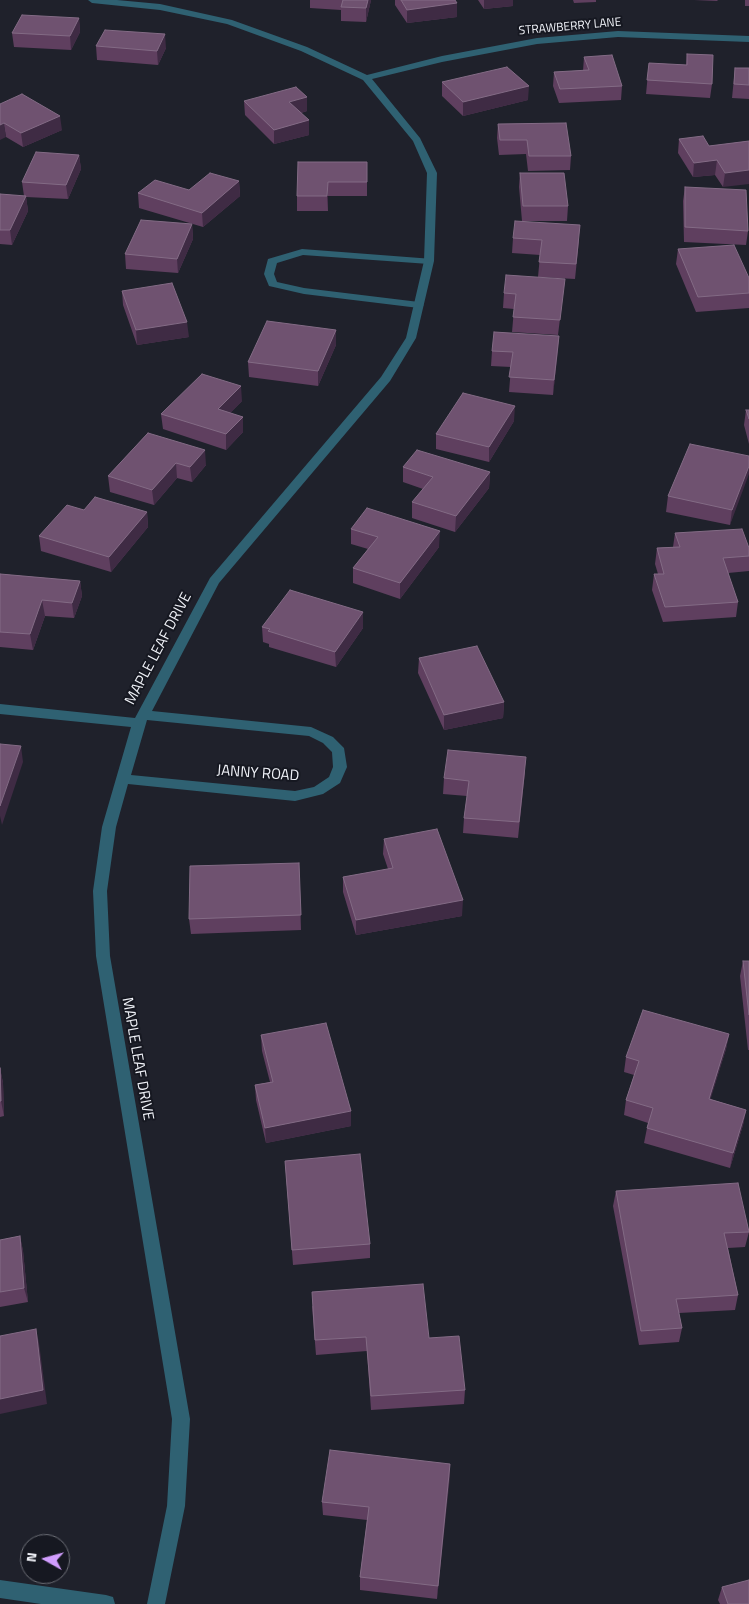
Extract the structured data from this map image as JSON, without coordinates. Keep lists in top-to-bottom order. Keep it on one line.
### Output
{"streets":{"street":["STRAWBERRY LANE","MAPLE LEAF DRIVE","JANNY ROAD"]},"crossings":[["STRAWBERRY LANE","MAPLE LEAF DRIVE"],["MAPLE LEAF DRIVE","JANNY ROAD"]],"north":"left"}
